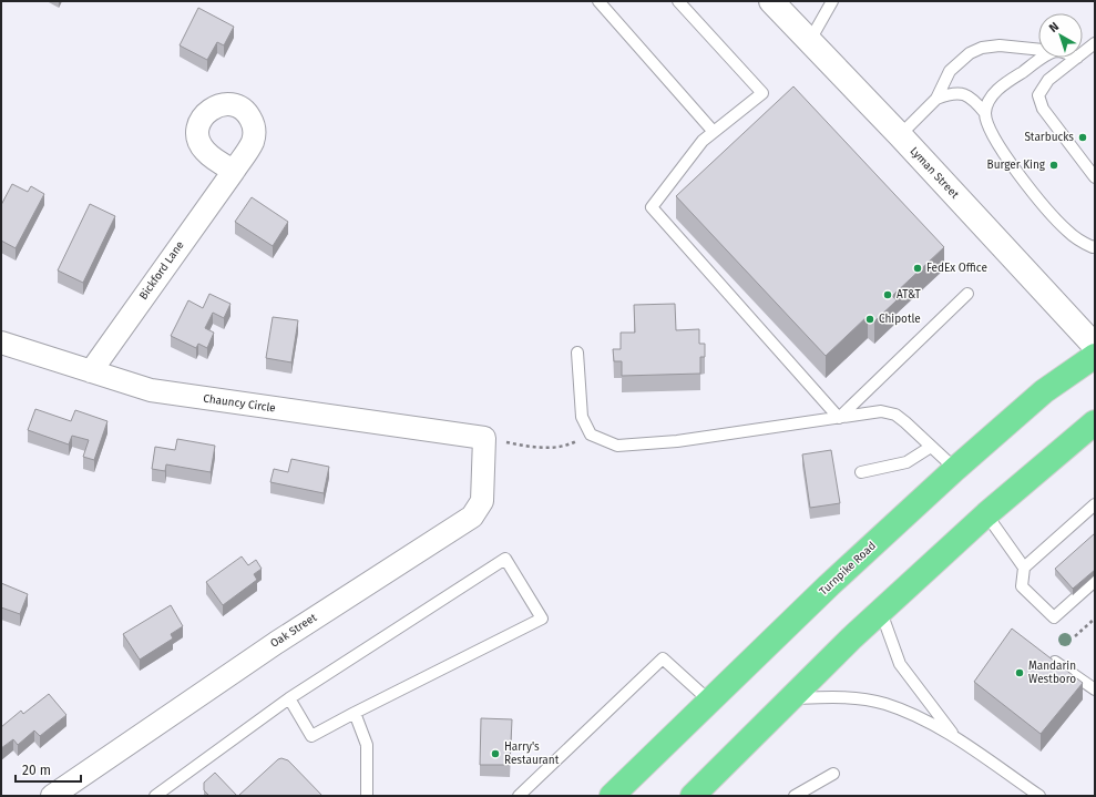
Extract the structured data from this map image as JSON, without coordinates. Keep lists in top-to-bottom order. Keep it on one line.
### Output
{"streets":{"highway":["Turnpike Road"],"street":["Lyman Street","Bickford Lane","Chauncy Circle","Oak Street"]},"crossings":[["Bickford Lane","Chauncy Circle"],["Chauncy Circle","Oak Street"]],"places":["Starbucks","Burger King","FedEx Office","AT&T","Chipotle","Mandarin Westboro","Harry's Restaurant"],"scale_bar":"20 m","north":"top left"}
